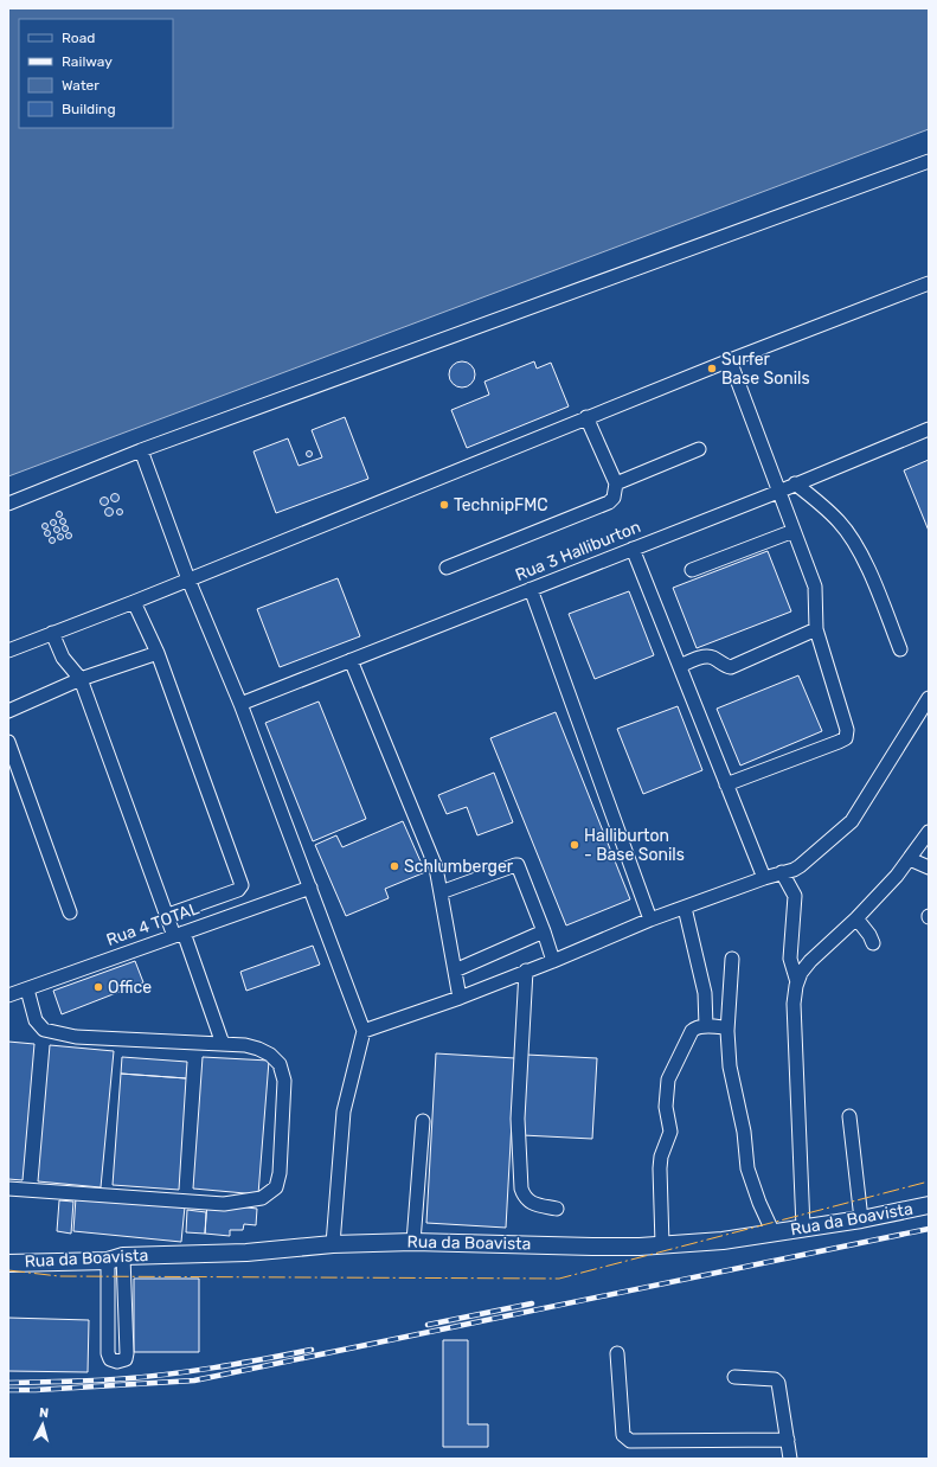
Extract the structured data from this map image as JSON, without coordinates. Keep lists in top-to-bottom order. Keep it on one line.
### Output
{"streets":{"main road":["Rua da Boavista"],"street":["Rua 3 Halliburton","Rua 4 TOTAL"]},"places":["Surfer Base Sonils","TechnipFMC","Halliburton - Base Sonils","Schlumberger","Office"],"legend":["Road","Railway","Water","Building"],"north":"top"}
